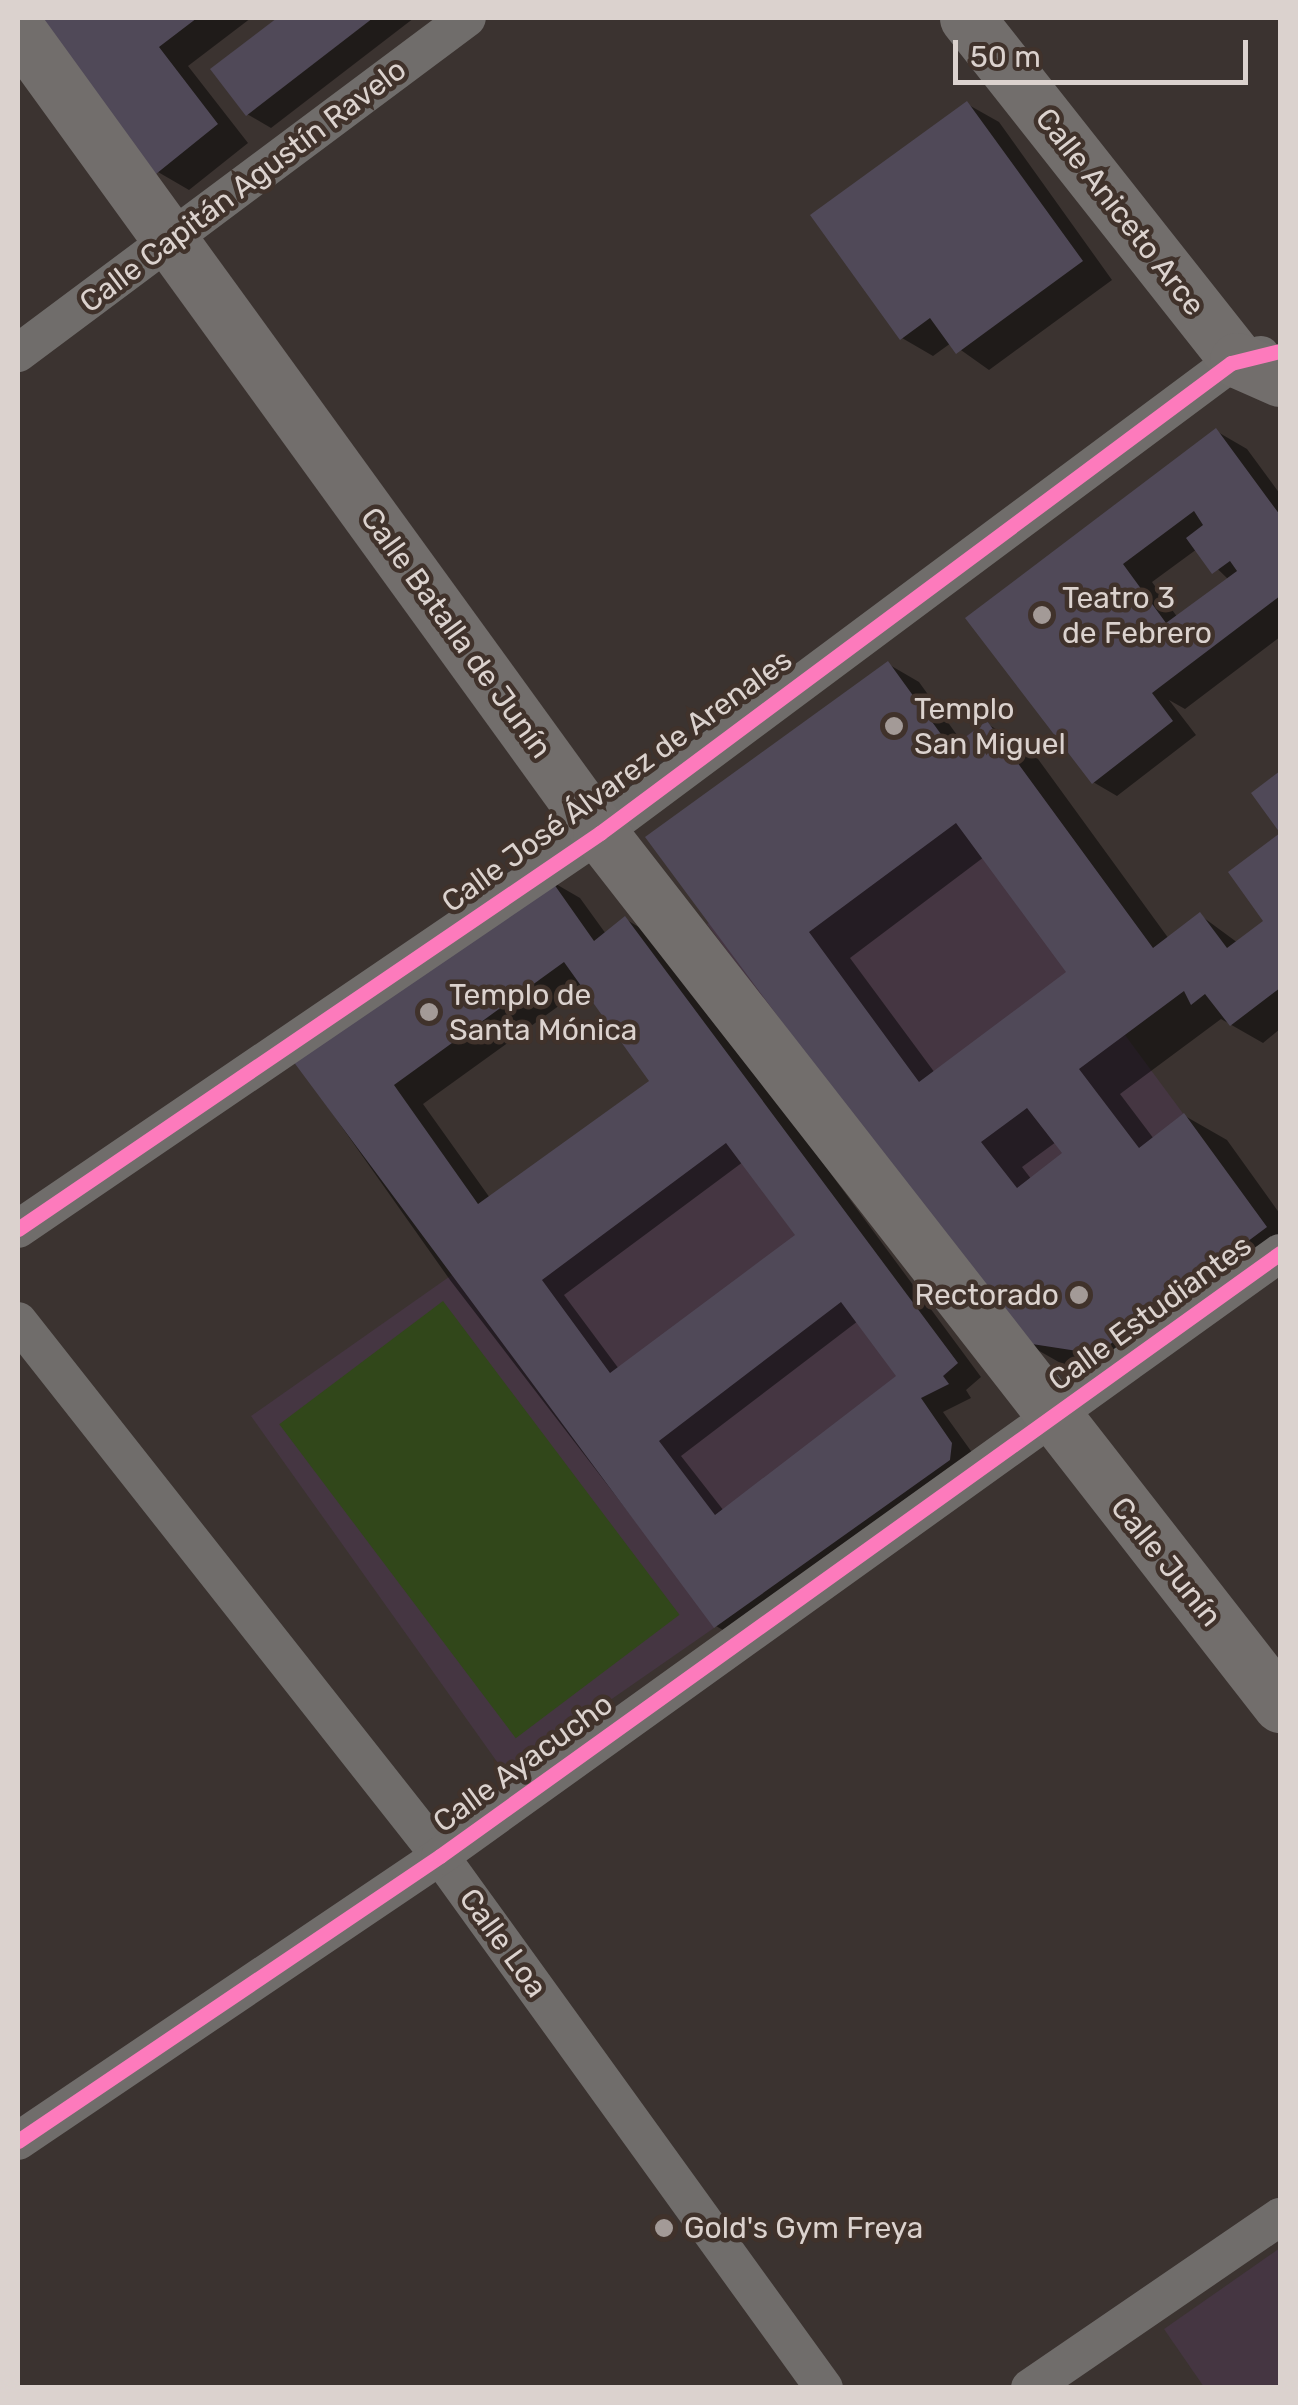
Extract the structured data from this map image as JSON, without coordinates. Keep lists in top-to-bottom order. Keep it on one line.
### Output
{"streets":{"main road":["Calle Aniceto Arce","Calle Batalla de Junín","Calle Junín"],"street":["Calle Capitán Agustín Ravelo","Calle José Álvarez de Arenales","Calle Estudiantes","Calle Ayacucho","Calle Loa"]},"crossings":[["Calle Capitán Agustín Ravelo","Calle Batalla de Junín"],["Calle Aniceto Arce","Calle José Álvarez de Arenales"],["Calle Batalla de Junín","Calle José Álvarez de Arenales"],["Calle Batalla de Junín","Calle Estudiantes"],["Calle Batalla de Junín","Calle Junín"],["Calle Batalla de Junín","Calle Ayacucho"],["Calle Estudiantes","Calle Junín"],["Calle Estudiantes","Calle Ayacucho"],["Calle Junín","Calle Ayacucho"],["Calle Ayacucho","Calle Loa"]],"places":["Teatro 3 de Febrero","Templo San Miguel","Templo de Santa Mónica","Rectorado","Gold's Gym Freya"],"scale_bar":"50 m"}
